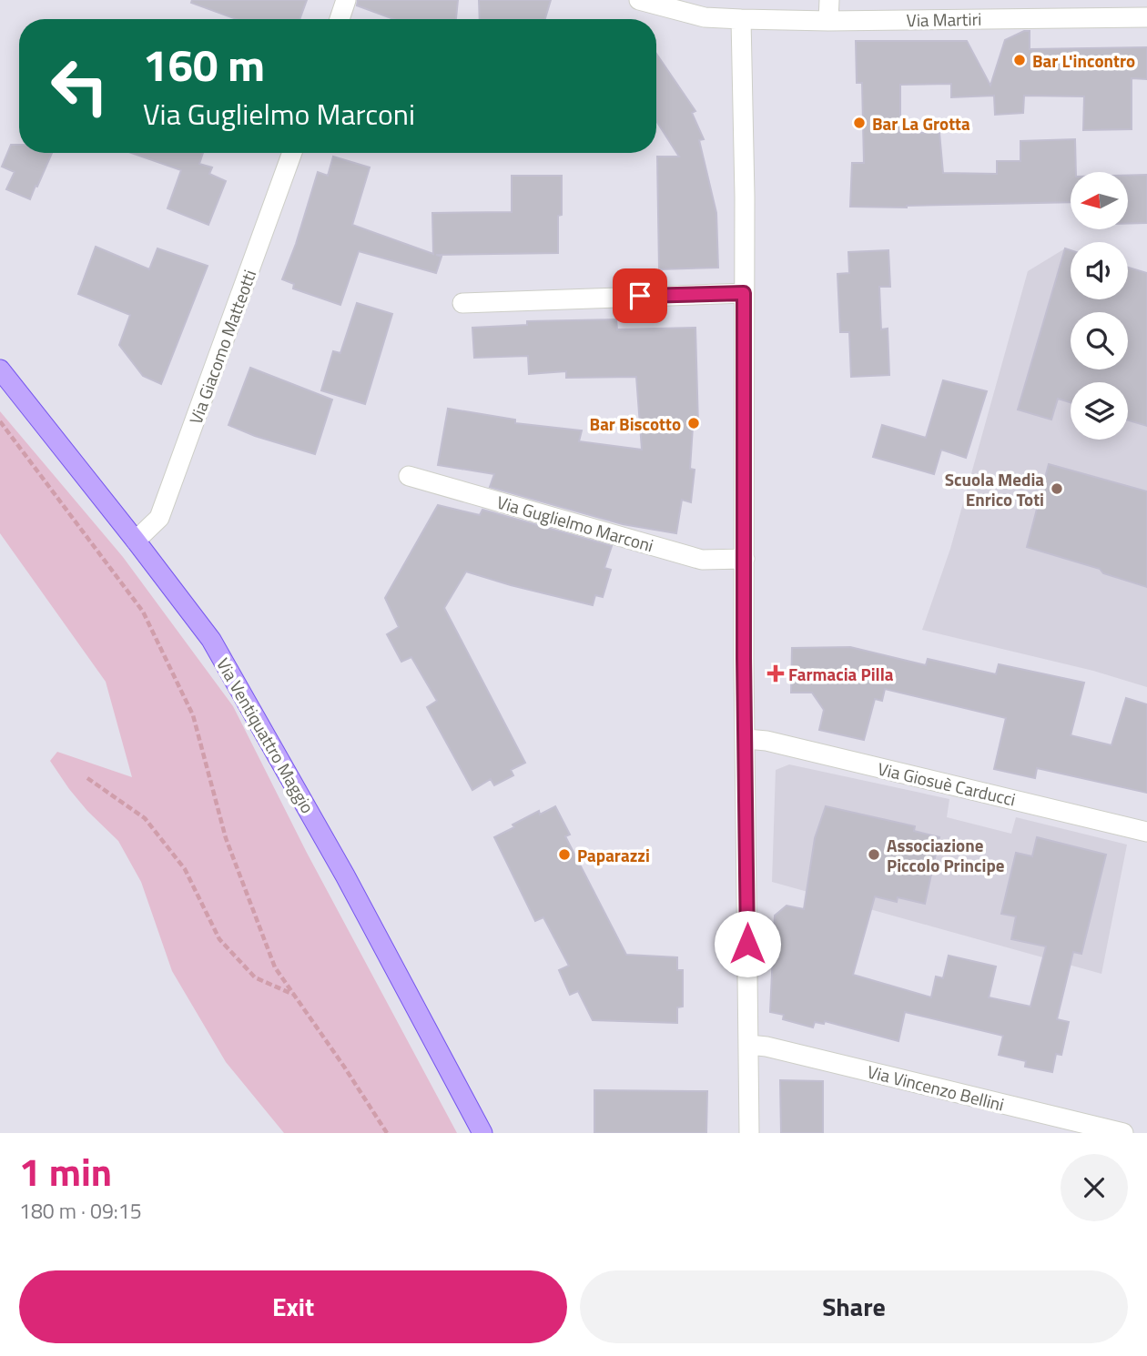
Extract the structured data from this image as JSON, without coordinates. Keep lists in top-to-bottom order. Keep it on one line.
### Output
{"streets":{"main road":["Via Ventiquattro Maggio"],"street":["Via Martiri","Via Giacomo Matteotti","Via Guglielmo Marconi","Via Giosuè Carducci","Via Vincenzo Bellini"]},"crossings":[["Via Giacomo Matteotti","Via Ventiquattro Maggio"]],"places":{"other":["Bar L'incontro","Bar La Grotta","Bar Biscotto","Scuola Media Enrico Toti","Paparazzi","Associazione Piccolo Principe"],"health":["Farmacia Pilla"]},"north":"left","page":{"turn":["160 m","Via Guglielmo Marconi"],"heading":["1 min","180 m · 09:15"],"buttons":["Exit","Share"]}}
